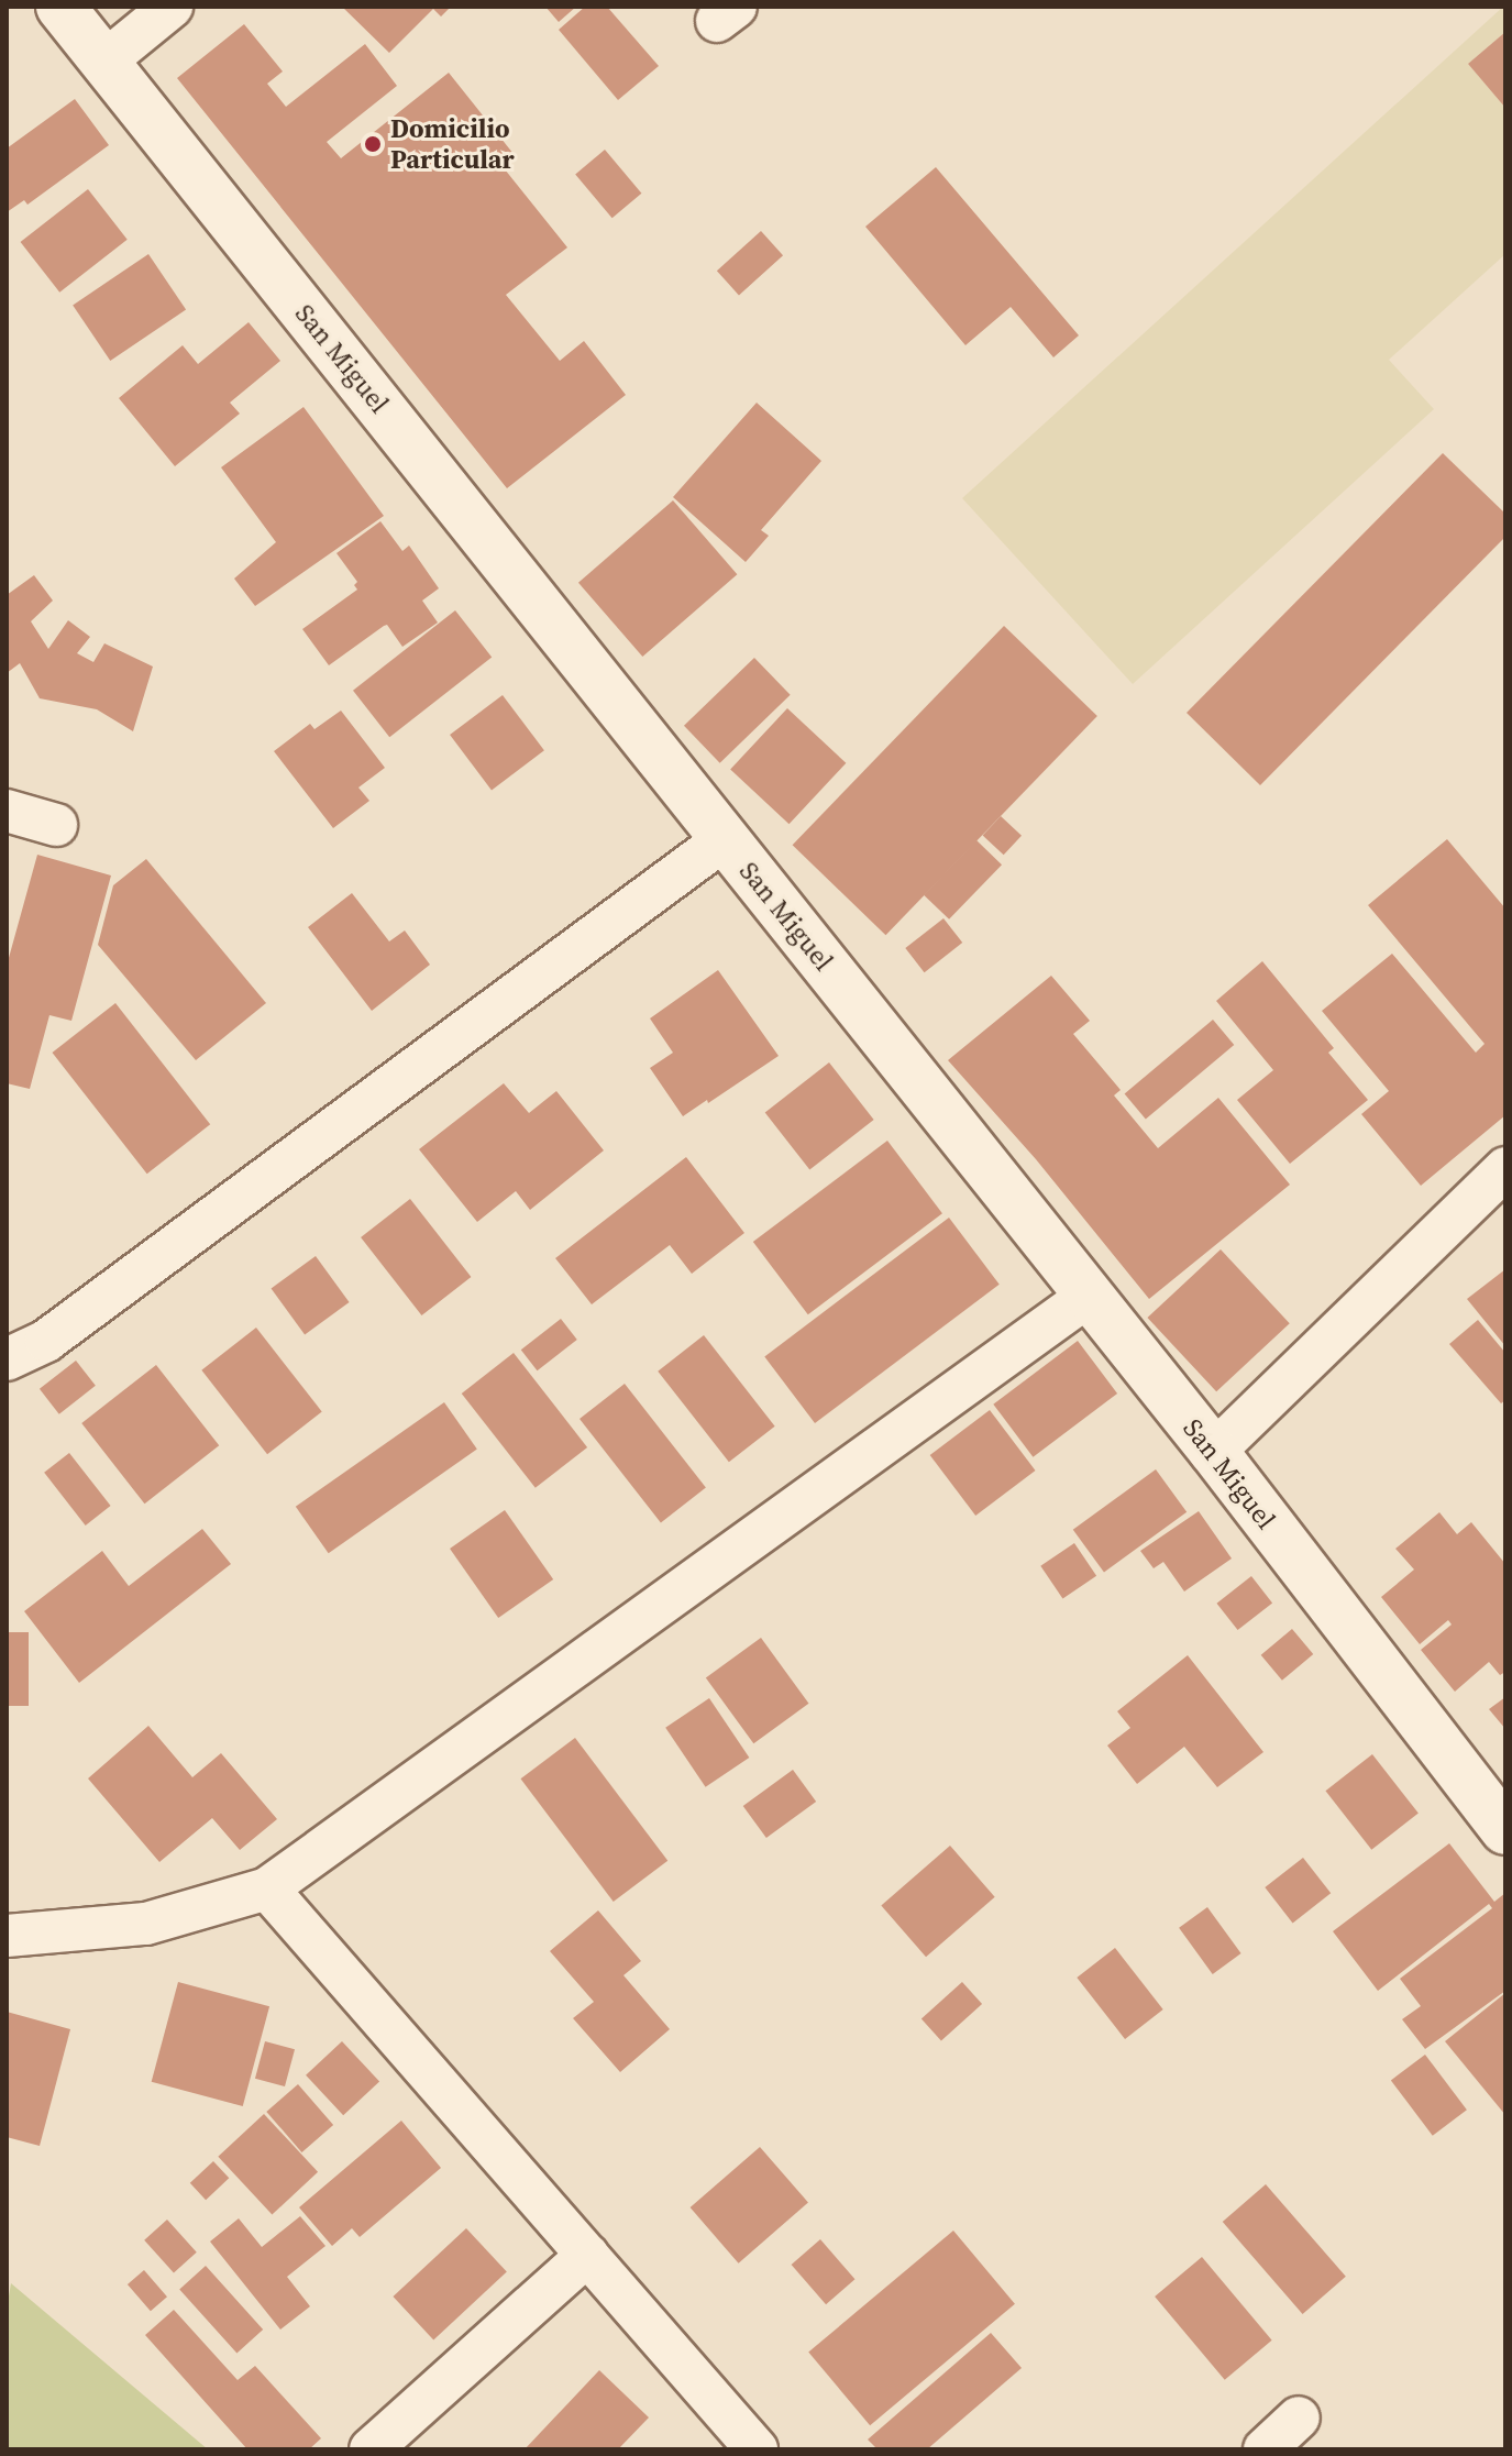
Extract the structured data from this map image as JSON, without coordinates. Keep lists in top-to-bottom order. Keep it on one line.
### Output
{"streets":{"street":["San Miguel"]},"places":["Domicilio Particular"]}
